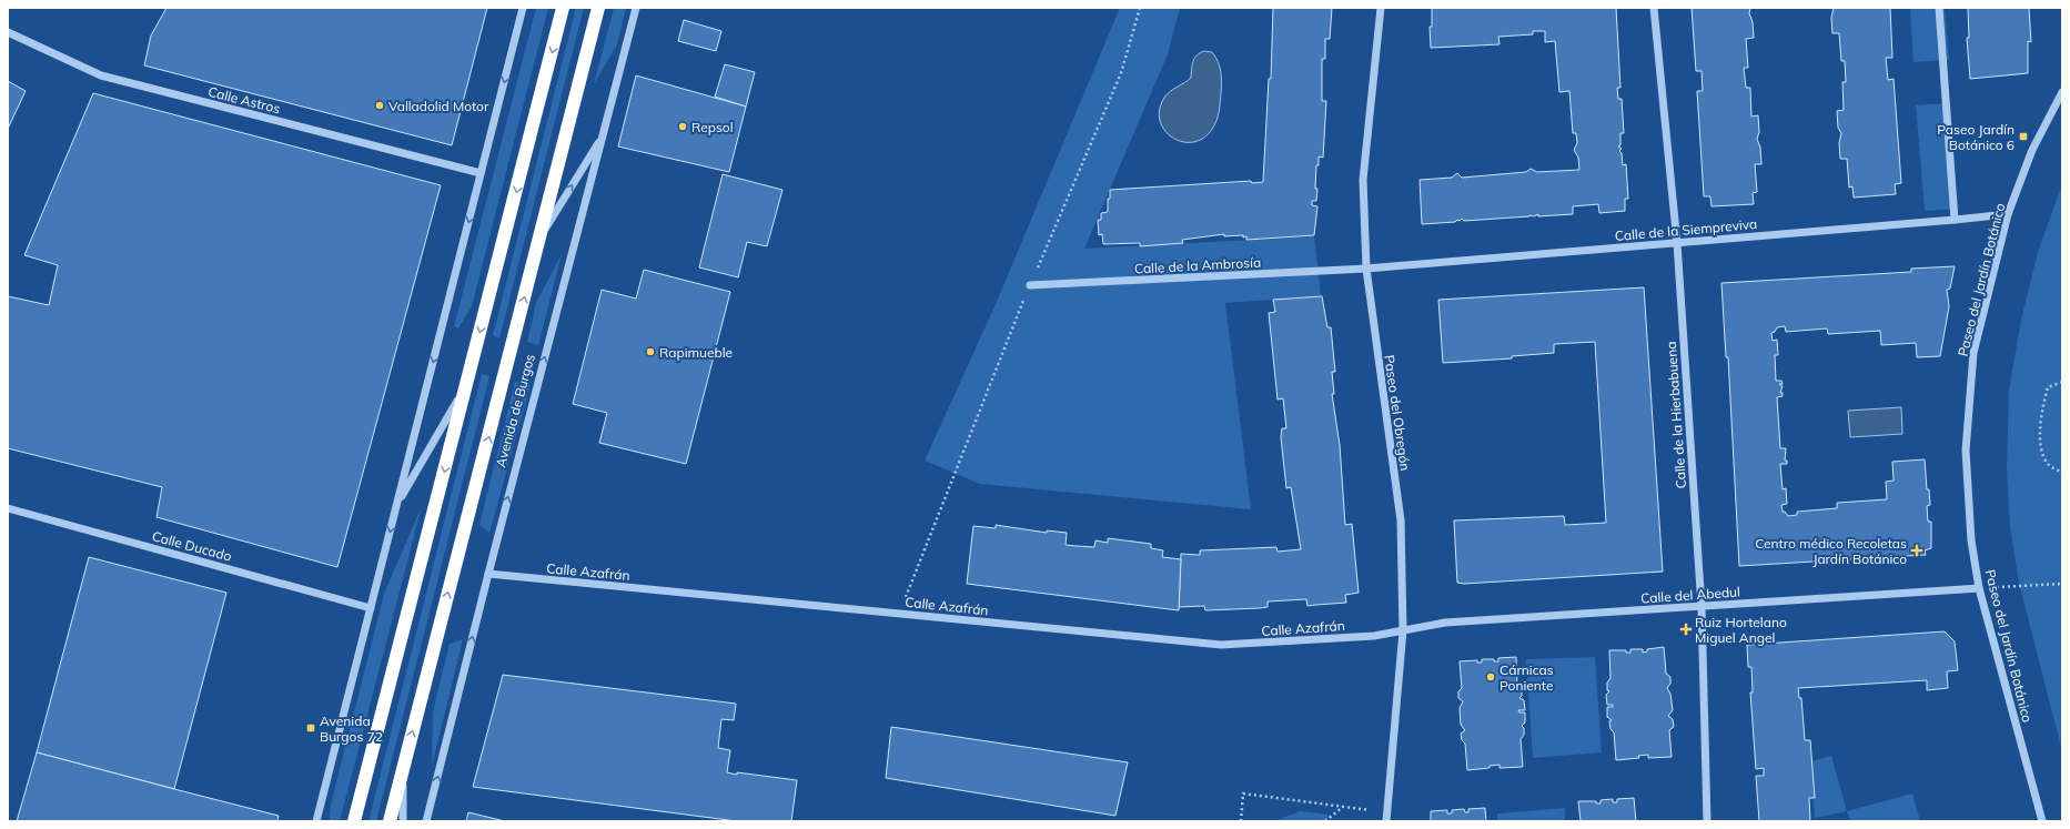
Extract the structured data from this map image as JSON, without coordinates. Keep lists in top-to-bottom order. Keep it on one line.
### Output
{"streets":{"highway":["Avenida de Burgos"],"street":["Calle Astros","Calle de la Siempreviva","Calle de la Ambrosía","Paseo del Jardín Botánico","Paseo del Obregón","Calle de la Hierbabuena","Calle Ducado","Calle Azafrán","Calle del Abedul"]},"crossings":[["Calle de la Siempreviva","Calle de la Ambrosía"],["Calle de la Siempreviva","Paseo del Jardín Botánico"],["Calle de la Siempreviva","Paseo del Obregón"],["Calle de la Siempreviva","Calle de la Hierbabuena"],["Calle de la Ambrosía","Paseo del Obregón"],["Paseo del Jardín Botánico","Calle del Abedul"],["Avenida de Burgos","Calle Azafrán"],["Paseo del Obregón","Calle Azafrán"],["Paseo del Obregón","Calle del Abedul"],["Calle de la Hierbabuena","Calle del Abedul"],["Calle Azafrán","Calle del Abedul"]],"places":{"other":["Valladolid Motor","Repsol","Rapimueble","Cárnicas Poniente"],"transit":["Paseo Jardín Botánico 6","Avenida Burgos 72"],"health":["Centro médico Recoletas Jardín Botánico","Ruiz Hortelano Miguel Angel"]}}
